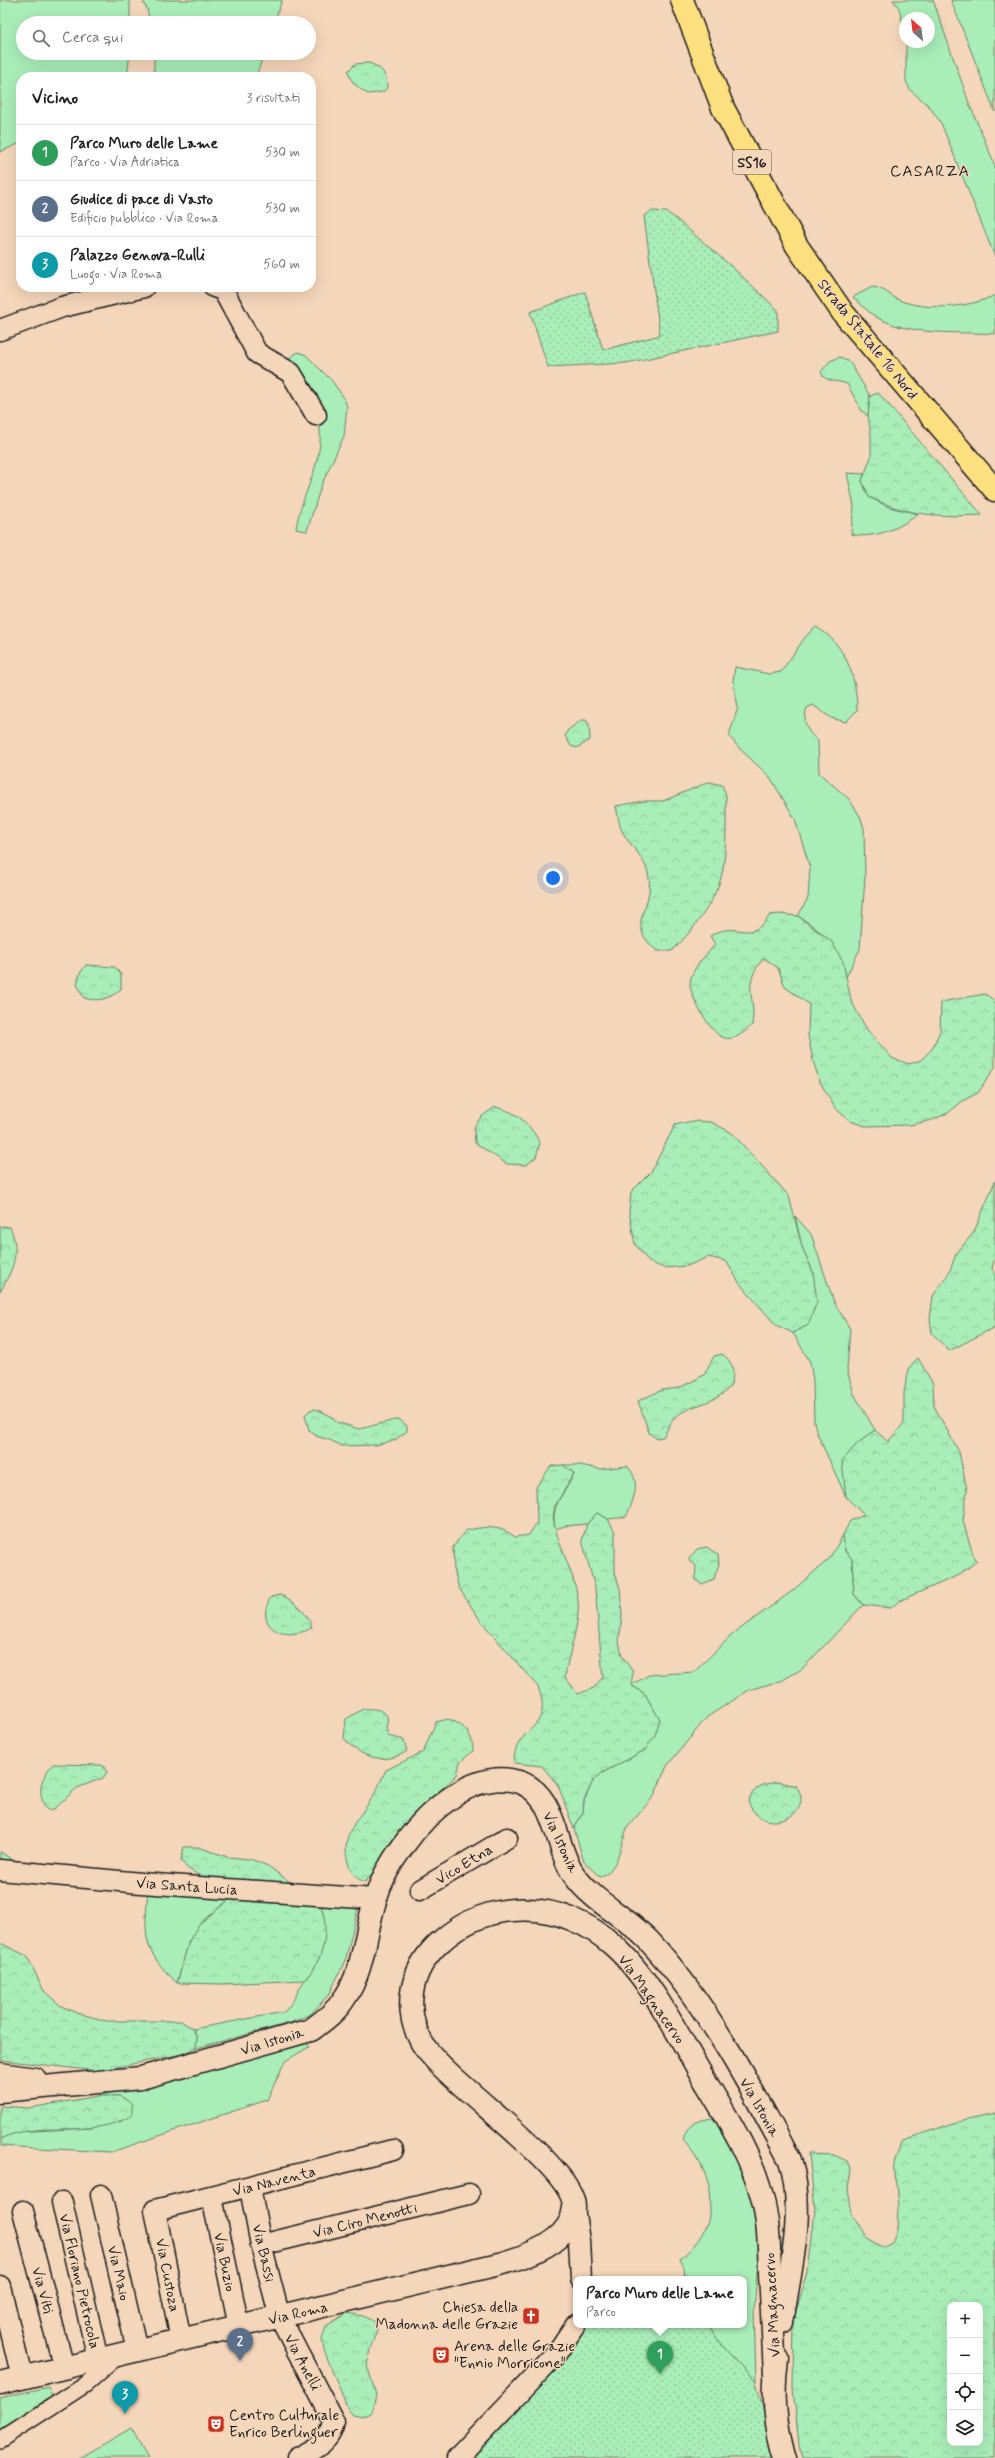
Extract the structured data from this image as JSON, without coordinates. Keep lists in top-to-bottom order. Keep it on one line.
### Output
{"streets":{"main road":["SS16","Strada Statale 16 Nord"],"street":["Via Istonia","Vico Etna","Via Santa Lucia","Via Magnacervo","Via Naventa","Via Ciro Menotti","Via Bassi","Via Buzio","Via Maio","Via Custoza","Via Floriano Pietrocola","Via Viti","Via Roma","Via Anelli"]},"crossings":[["Via Istonia","Via Santa Lucia"],["Via Istonia","Via Magnacervo"],["Via Magnacervo","Via Roma"],["Via Naventa","Via Bassi"],["Via Naventa","Via Buzio"],["Via Naventa","Via Custoza"],["Via Ciro Menotti","Via Bassi"],["Via Bassi","Via Roma"],["Via Bassi","Via Anelli"],["Via Buzio","Via Roma"],["Via Maio","Via Roma"],["Via Custoza","Via Roma"],["Via Floriano Pietrocola","Via Roma"],["Via Viti","Via Roma"],["Via Roma","Via Anelli"]],"districts":["CASARZA"],"places":{"church":["Chiesa della Madonna delle Grazie"],"theatre":["Arena delle Grazie \"Ennio Morricone\"","Centro Culturale Enrico Berlinguer"]},"north":"top left","page":{"search":"Cerca qui","heading":["Vicino","3 risultati"],"list":[{"mark":"1","name":"Parco Muro delle Lame","note":"Parco · Via Adriatica","value":"530 m"},{"mark":"2","name":"Giudice di pace di Vasto","note":"Edificio pubblico · Via Roma","value":"530 m"},{"mark":"3","name":"Palazzo Genova-Rulli","note":"Luogo · Via Roma","value":"560 m"}],"popup":["Parco Muro delle Lame","Parco"],"map_buttons":["+","−"],"pins":["2","1","3"]}}
